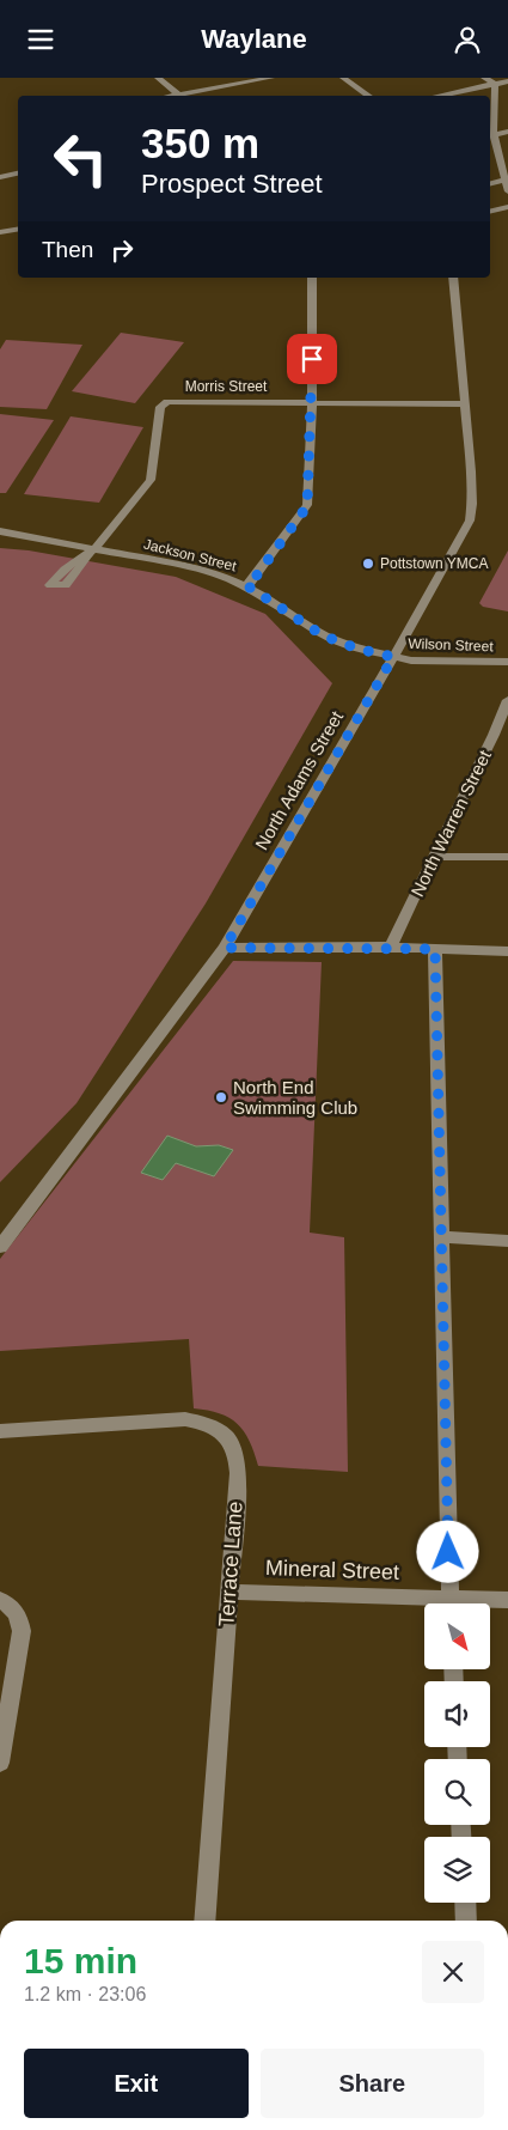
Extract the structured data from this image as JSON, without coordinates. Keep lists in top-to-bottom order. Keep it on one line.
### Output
{"streets":{"street":["Morris Street","Jackson Street","Wilson Street","North Adams Street","North Warren Street","Terrace Lane","Mineral Street"]},"crossings":[["Morris Street","Jackson Street"],["Morris Street","North Adams Street"],["Jackson Street","Wilson Street"],["Jackson Street","North Adams Street"],["Wilson Street","North Adams Street"],["Terrace Lane","Mineral Street"]],"places":["Pottstown YMCA","North End Swimming Club"],"north":"bottom right","page":{"header":"Waylane","turn":["350 m","Prospect Street"],"then":"Then","heading":["15 min","1.2 km · 23:06"],"buttons":["Exit","Share"]}}
